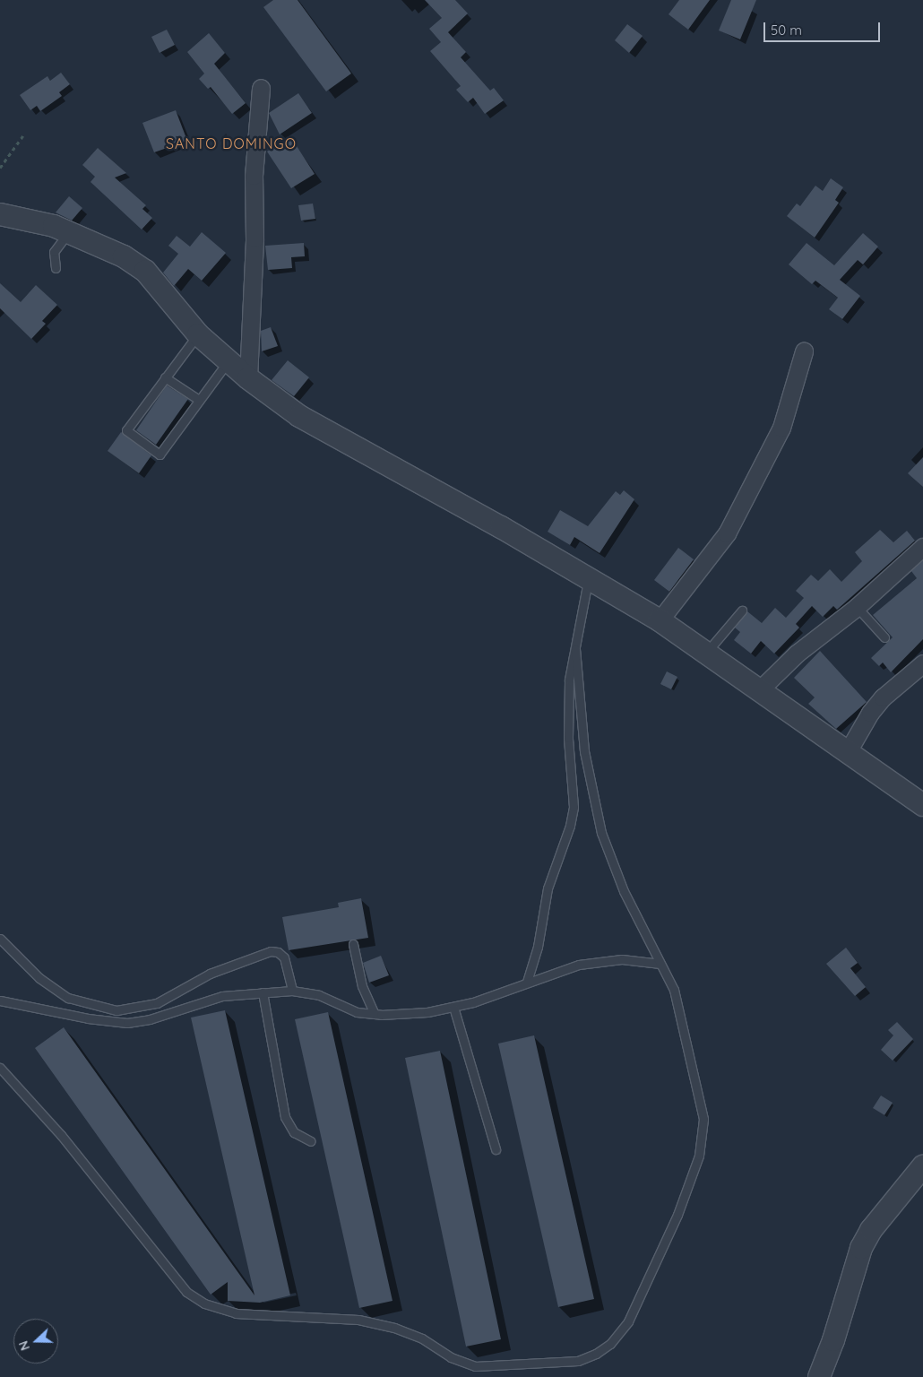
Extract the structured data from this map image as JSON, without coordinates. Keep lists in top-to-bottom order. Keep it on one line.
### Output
{"districts":["SANTO DOMINGO"],"scale_bar":"50 m","north":"left"}
